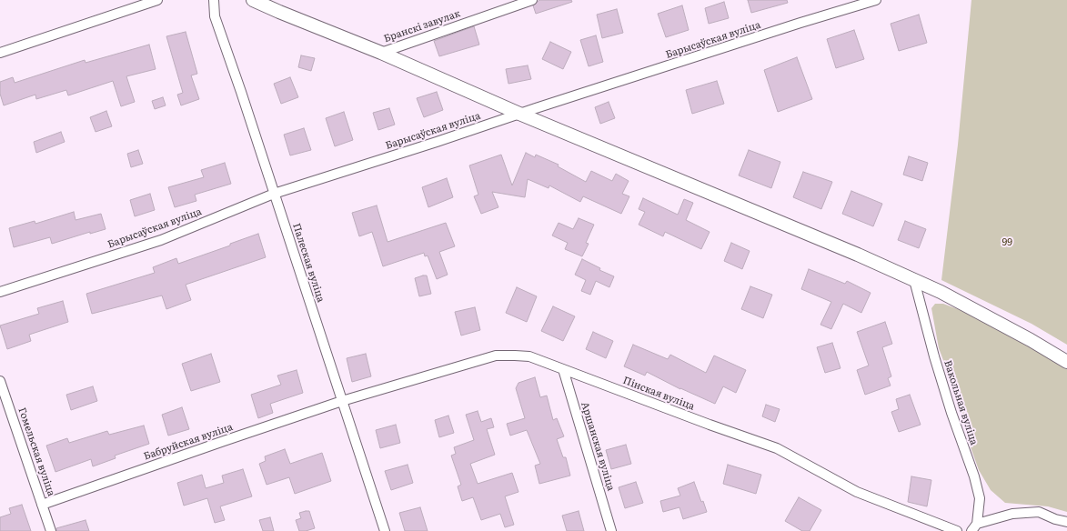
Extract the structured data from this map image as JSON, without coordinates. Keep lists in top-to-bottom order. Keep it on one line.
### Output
{"streets":{"street":["Бранскі завулак","Барысаўская вуліца","Палеская вуліца","Пінская вуліца","Вакольная вуліца","Бабруйская вуліца","Аршанская вуліца","Гомельская вуліца"]},"crossings":[["Барысаўская вуліца","Палеская вуліца"],["Палеская вуліца","Пінская вуліца"],["Палеская вуліца","Бабруйская вуліца"],["Пінская вуліца","Бабруйская вуліца"],["Пінская вуліца","Аршанская вуліца"],["Бабруйская вуліца","Гомельская вуліца"]],"parks":["99"]}
